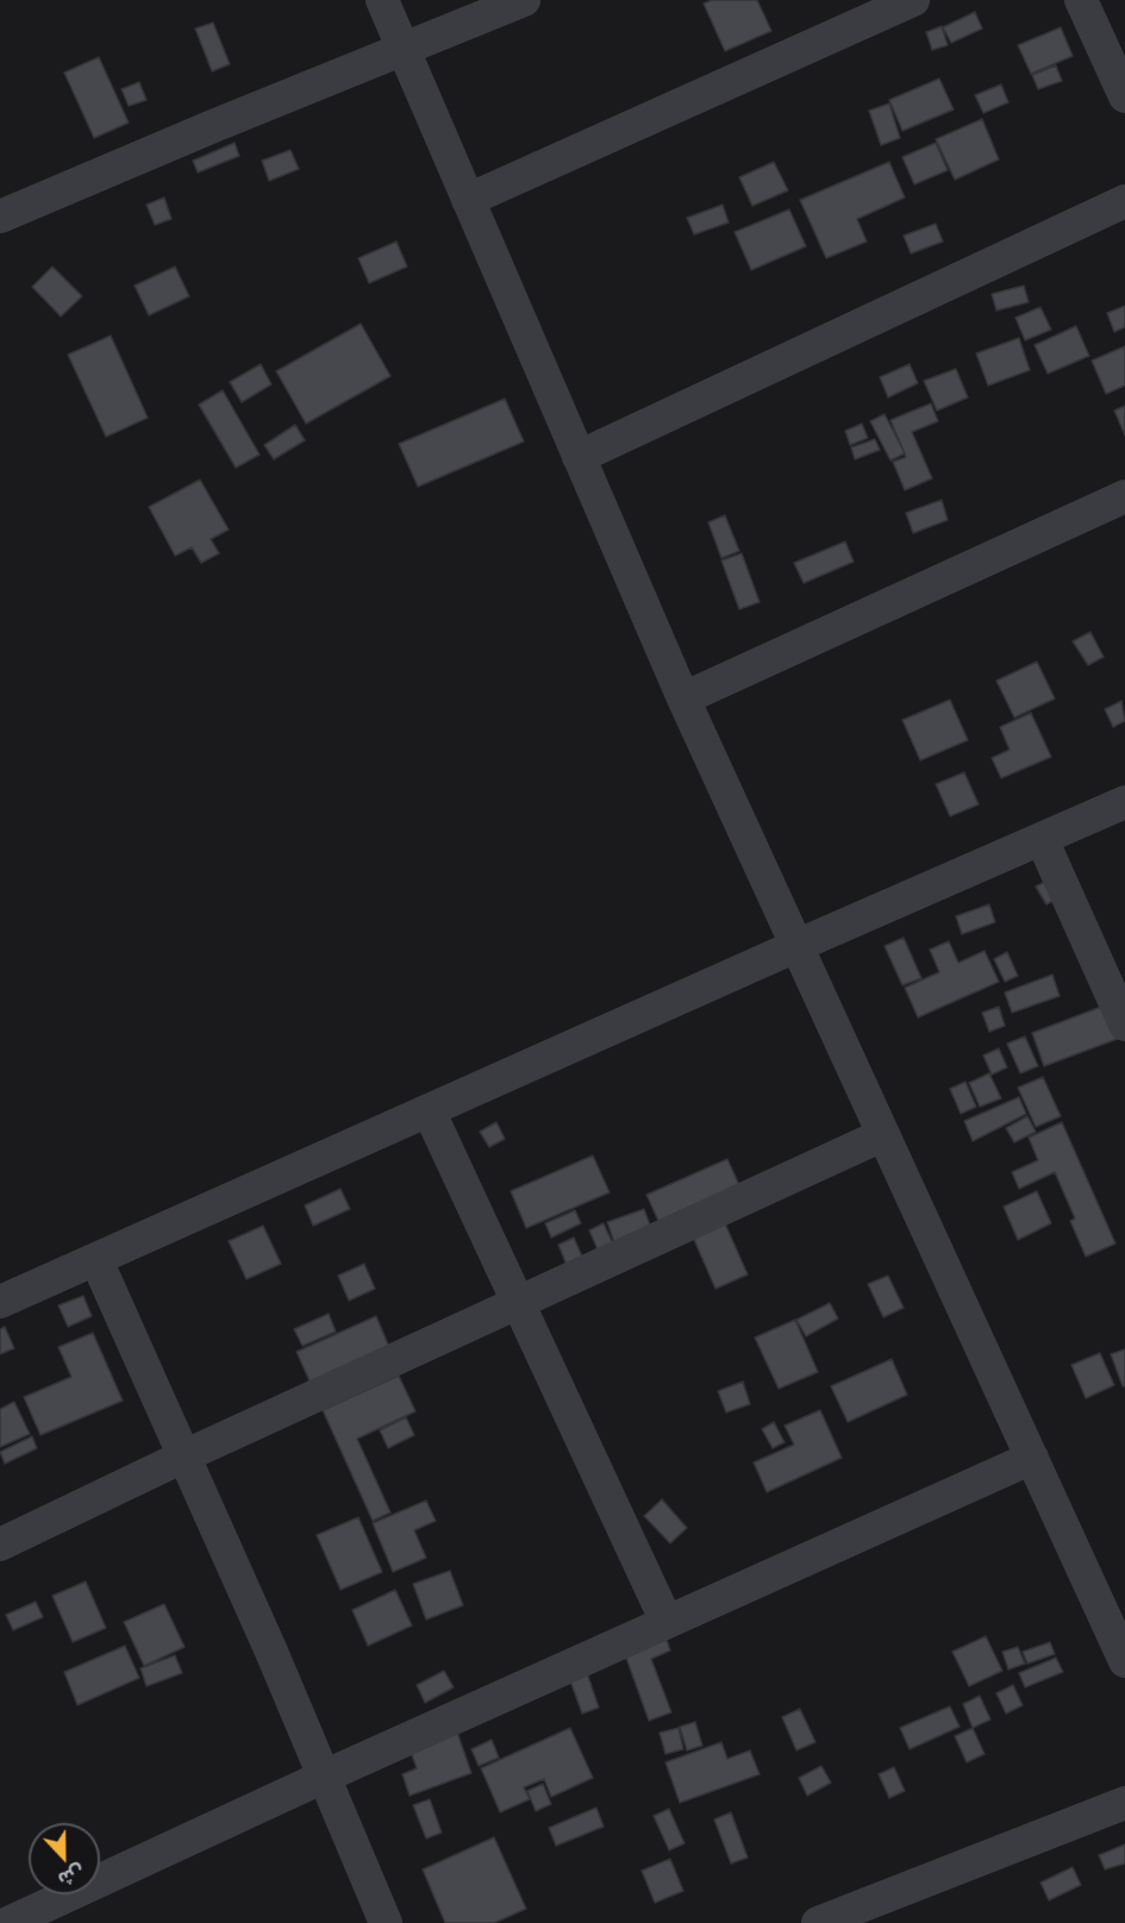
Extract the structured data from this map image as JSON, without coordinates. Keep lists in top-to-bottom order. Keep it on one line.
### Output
{"north":"bottom"}
